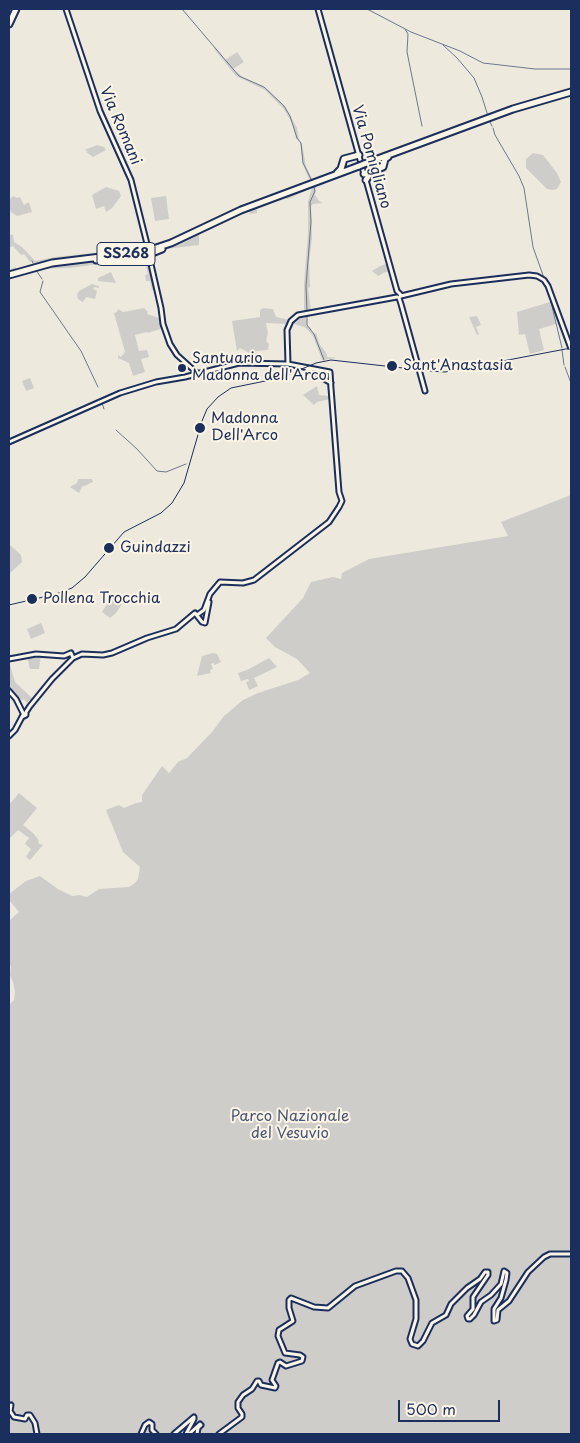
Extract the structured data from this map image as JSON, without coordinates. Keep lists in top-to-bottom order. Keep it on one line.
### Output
{"streets":{"highway":["SS268"],"street":["Via Romani","Via Pomigliano"]},"crossings":[["Via Romani","SS268"],["Via Pomigliano","SS268"]],"parks":["Parco Nazionale del Vesuvio"],"places":["Sant'Anastasia","Santuario Madonna dell'Arco","Madonna Dell'Arco","Guindazzi","Pollena Trocchia"],"scale_bar":"500 m"}
